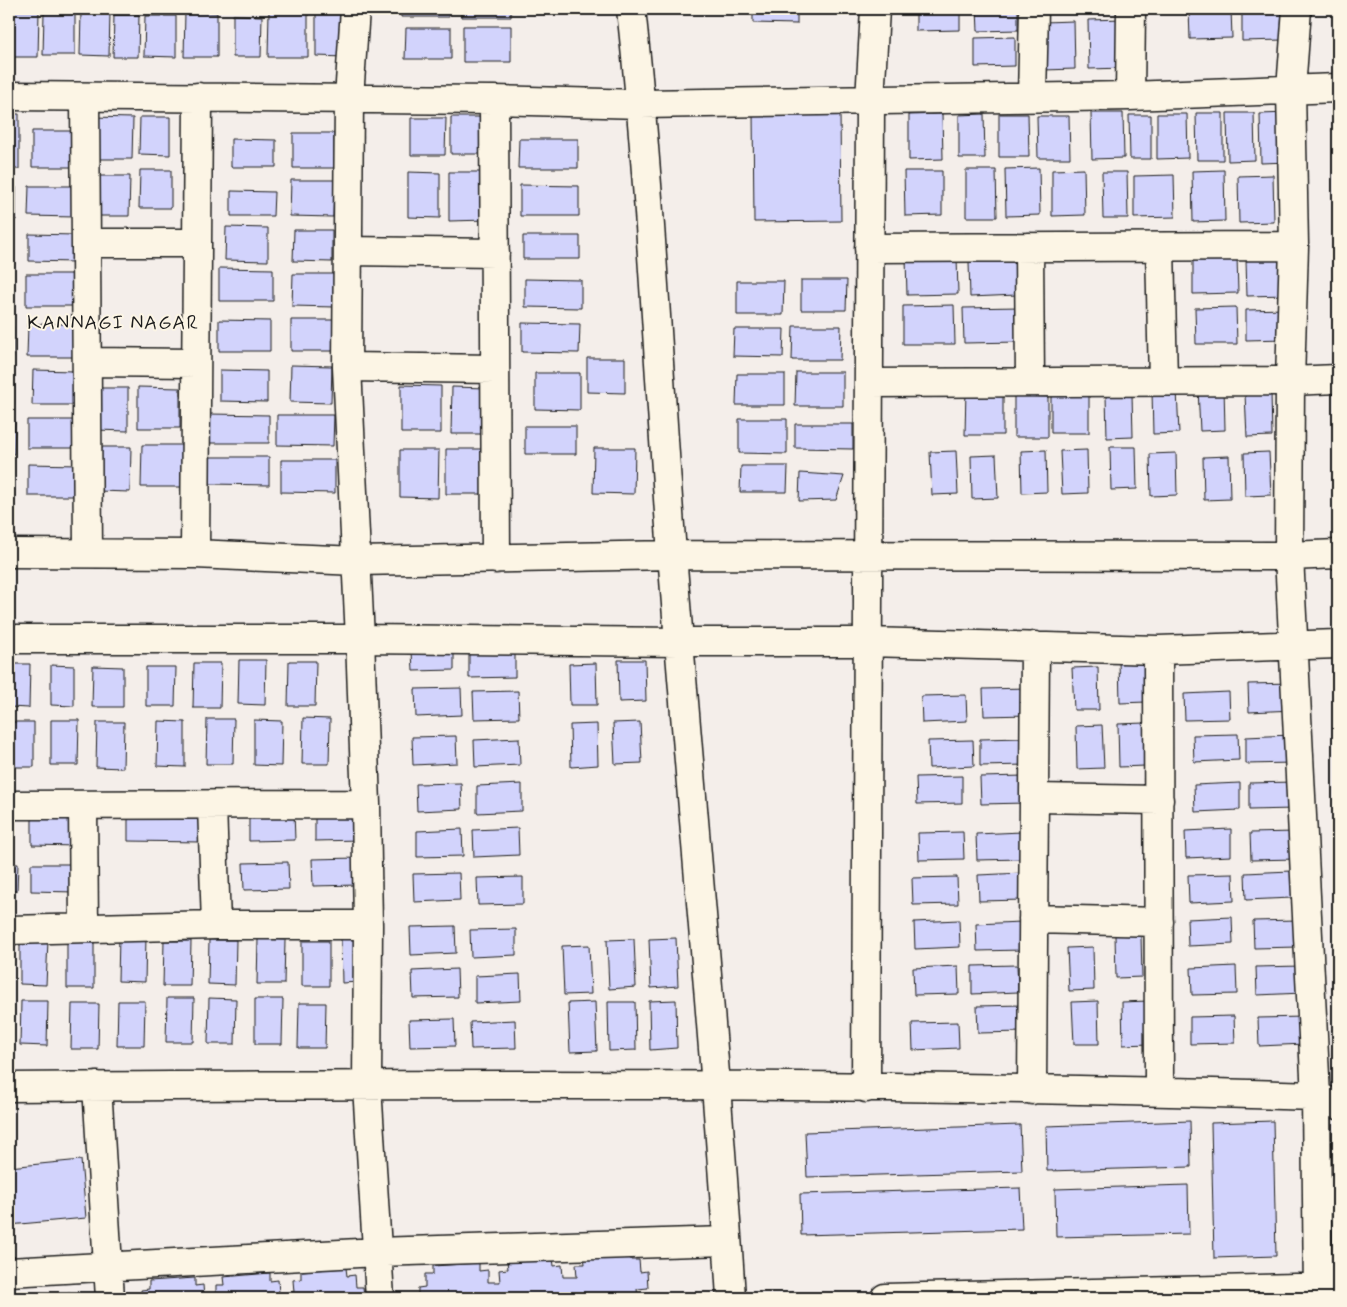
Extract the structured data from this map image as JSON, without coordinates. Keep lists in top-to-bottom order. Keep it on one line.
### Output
{"districts":["KANNAGI NAGAR"]}
